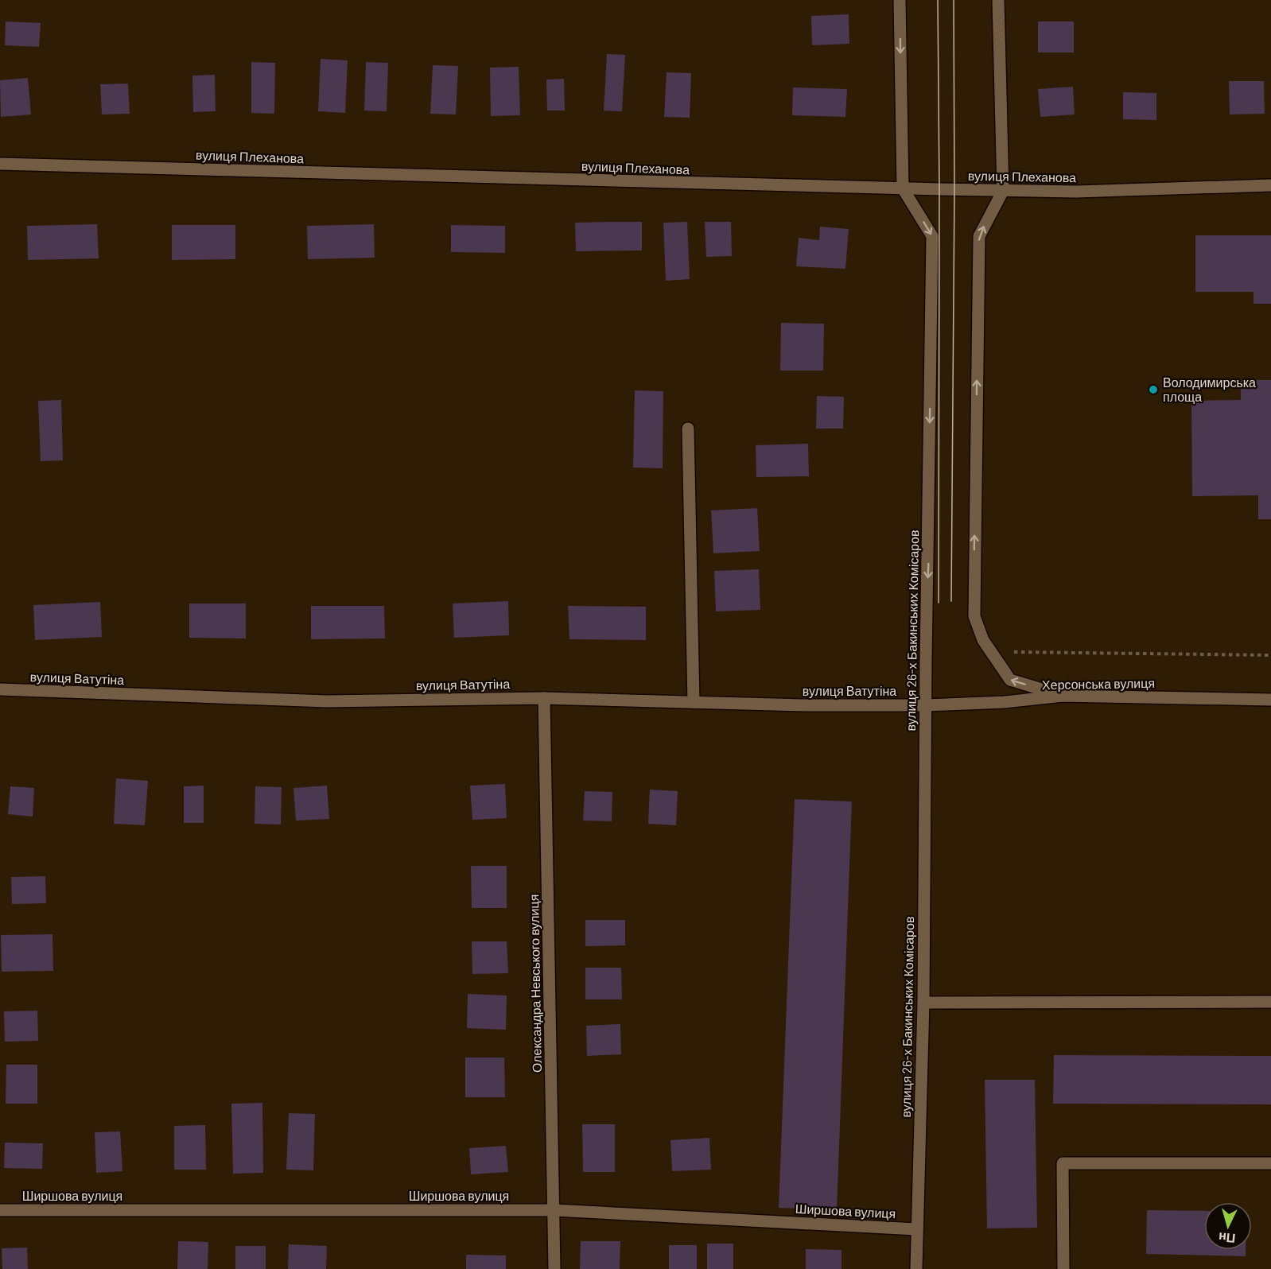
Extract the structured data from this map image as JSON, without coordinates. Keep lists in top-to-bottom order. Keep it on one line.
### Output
{"streets":{"street":["вулиця Плеханова","вулиця 26-х Бакинських Комісаров","вулиця Ватутіна","Херсонська вулиця","Олександра Невського вулиця","Ширшова вулиця"]},"crossings":[["вулиця Плеханова","вулиця 26-х Бакинських Комісаров"],["вулиця 26-х Бакинських Комісаров","вулиця Ватутіна"],["вулиця 26-х Бакинських Комісаров","Херсонська вулиця"],["вулиця 26-х Бакинських Комісаров","Ширшова вулиця"],["вулиця Ватутіна","Херсонська вулиця"],["вулиця Ватутіна","Олександра Невського вулиця"],["Олександра Невського вулиця","Ширшова вулиця"]],"places":["Володимирська площа"],"north":"bottom"}
